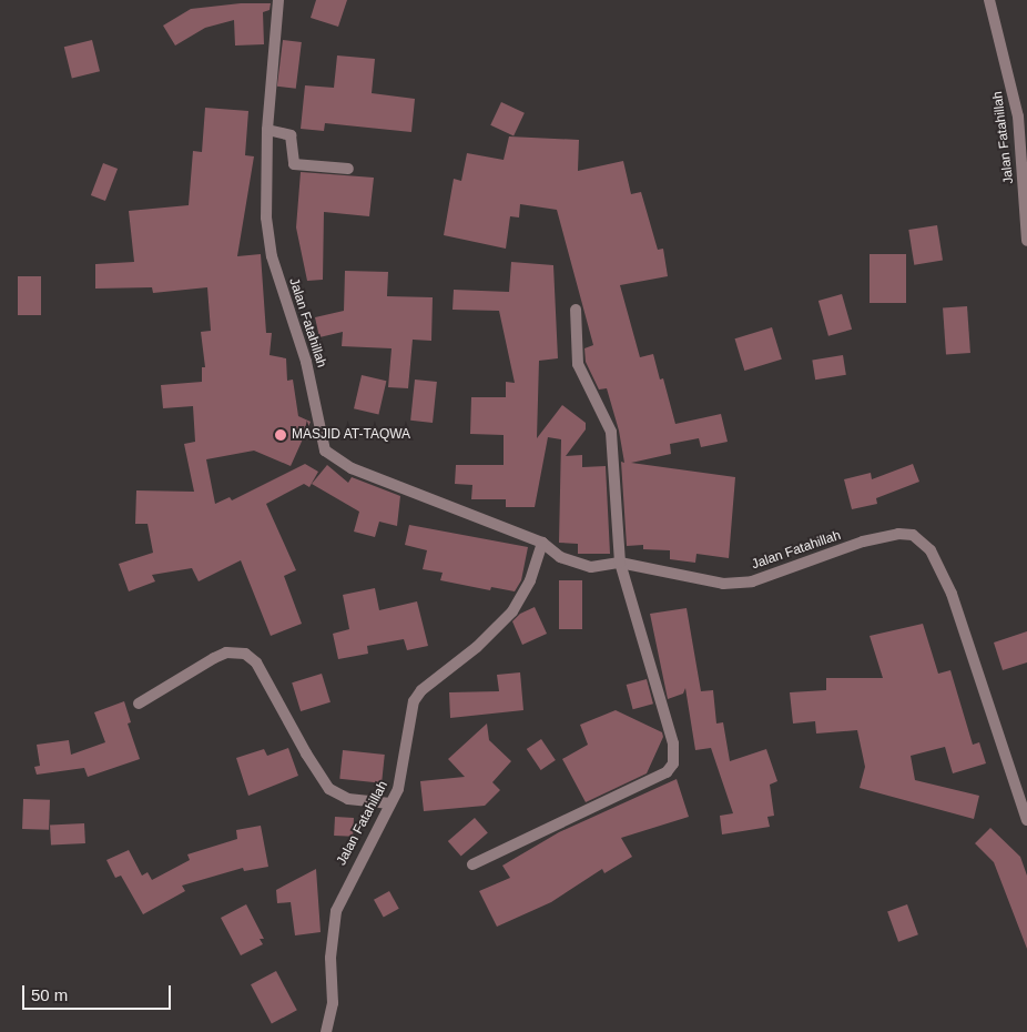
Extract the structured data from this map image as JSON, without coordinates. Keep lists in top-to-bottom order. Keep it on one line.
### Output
{"streets":{"street":["Jalan Fatahillah"]},"places":["MASJID AT-TAQWA"],"scale_bar":"50 m"}
